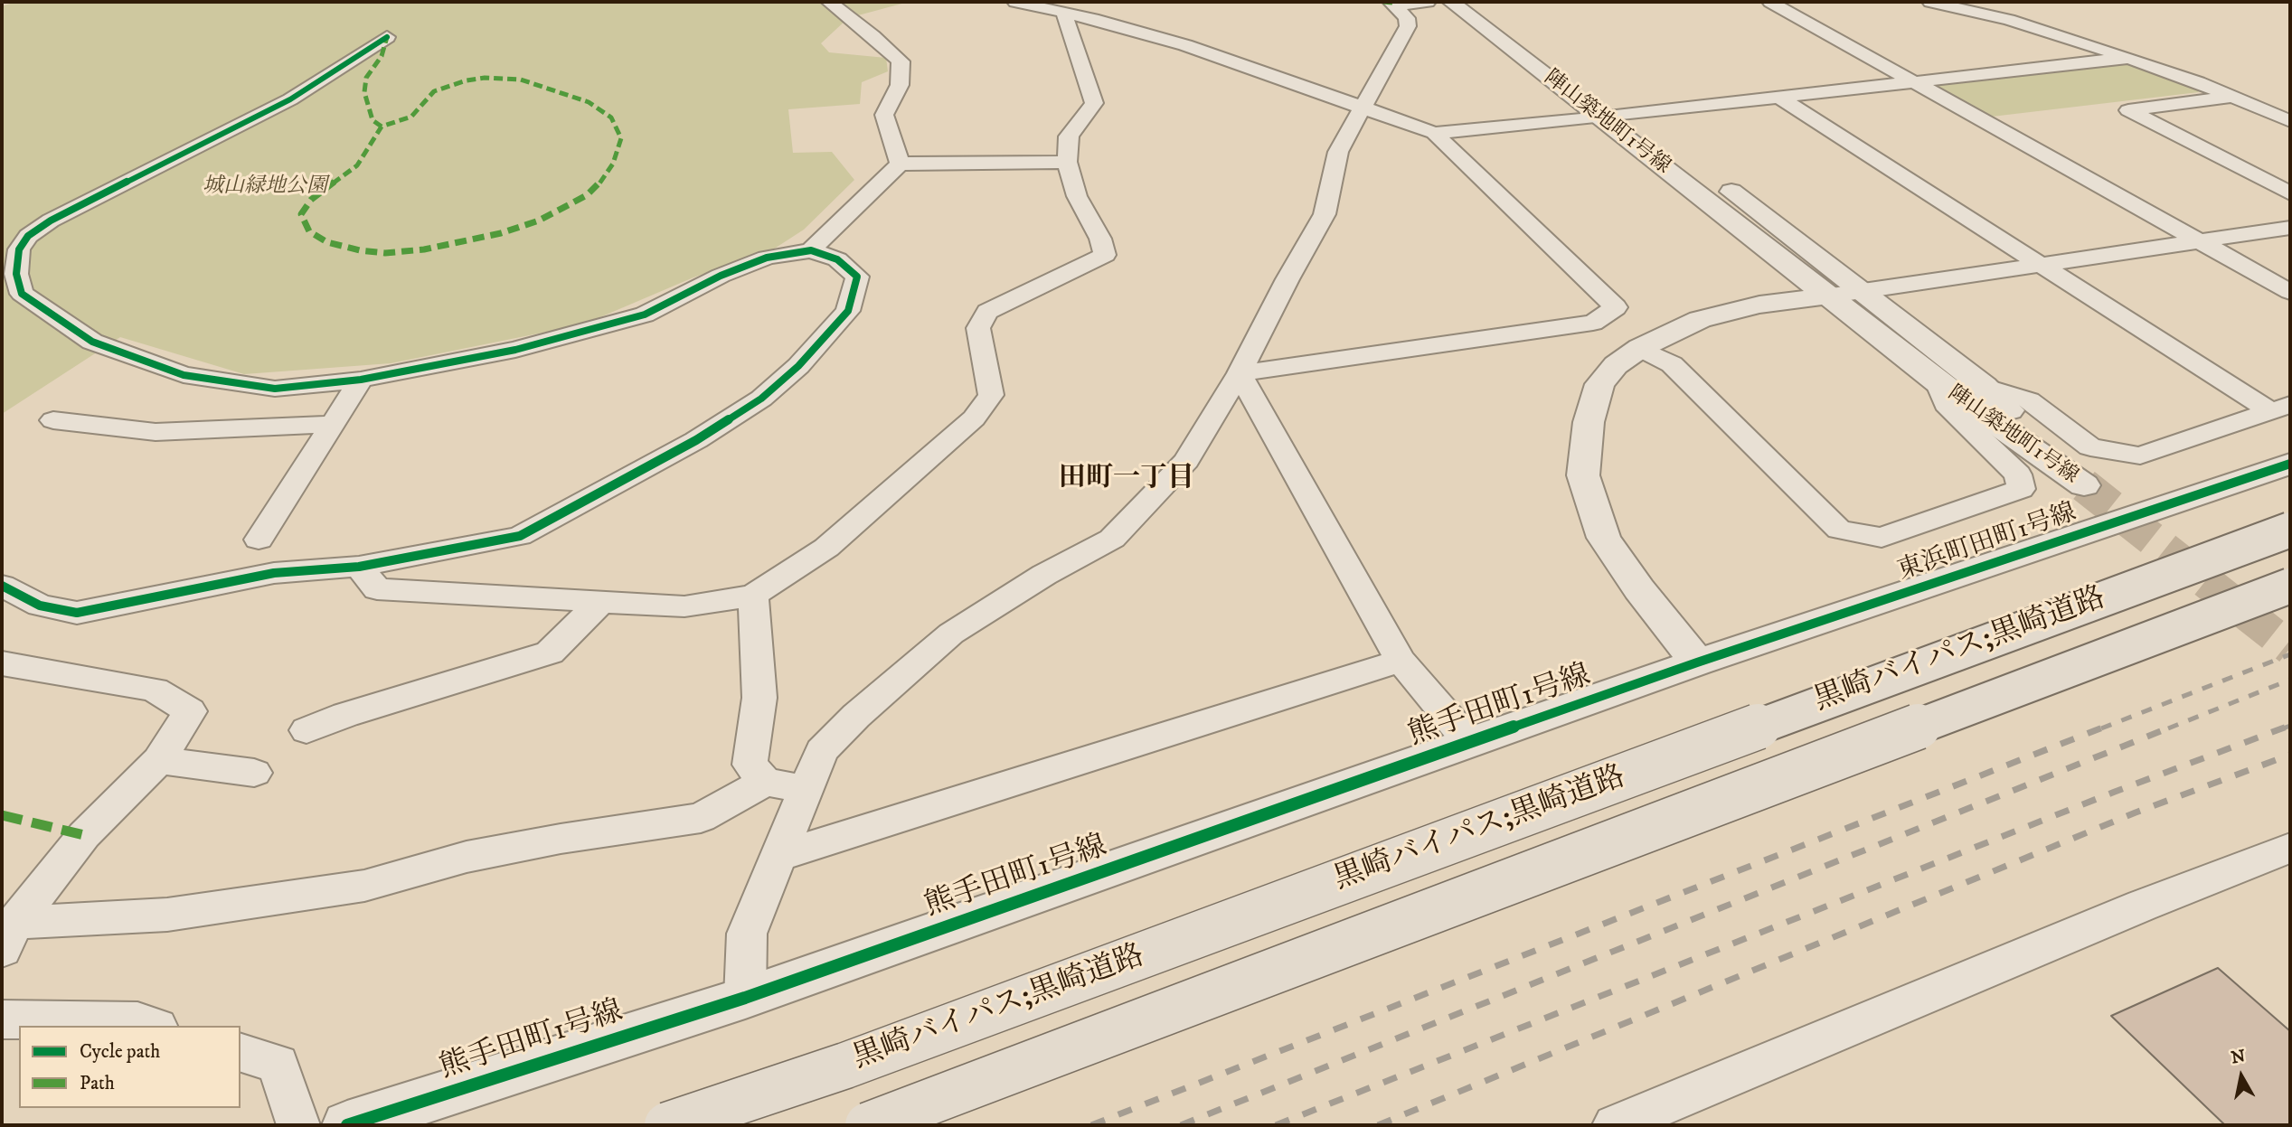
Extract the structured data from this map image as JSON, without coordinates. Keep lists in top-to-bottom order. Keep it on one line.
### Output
{"streets":{"highway":["黒崎バイパス;黒崎道路"],"street":["陣山築地町1号線","東浜町田町1号線","熊手田町1号線"]},"crossings":[["東浜町田町1号線","熊手田町1号線"]],"districts":["田町一丁目"],"parks":["城山緑地公園"],"legend":["Cycle path","Path"],"north":"top"}
